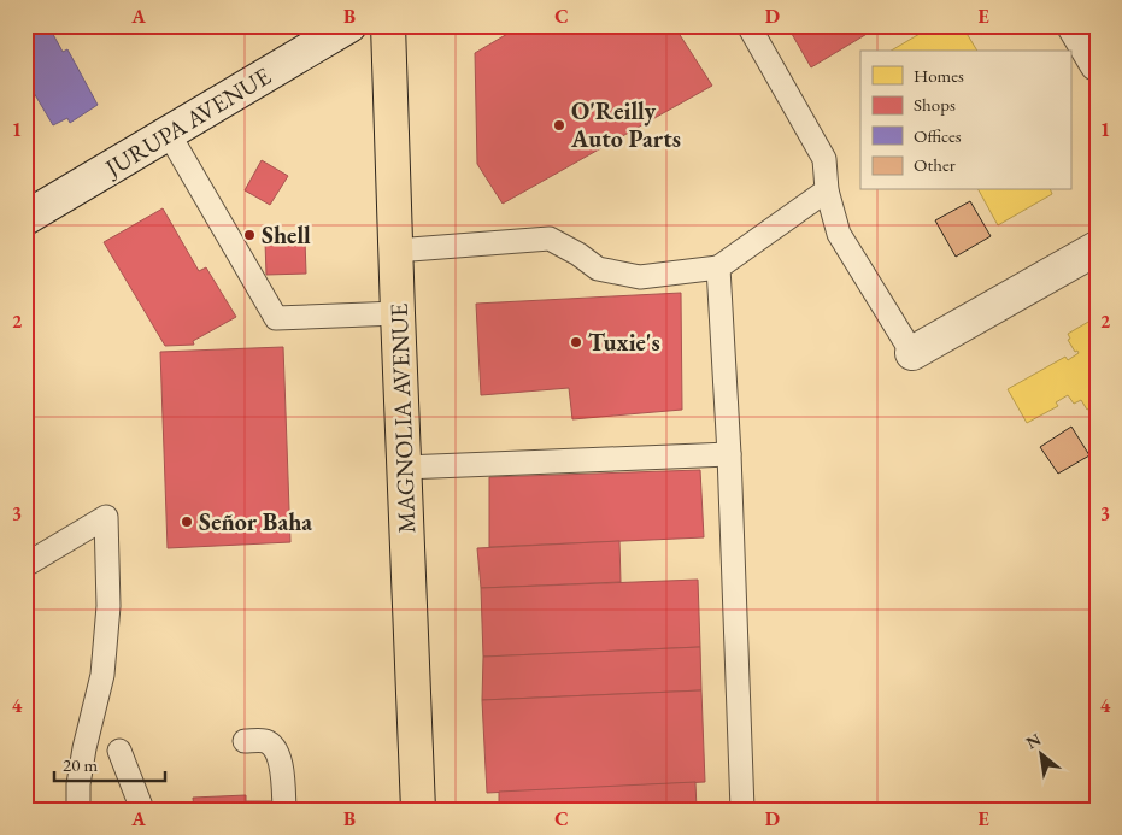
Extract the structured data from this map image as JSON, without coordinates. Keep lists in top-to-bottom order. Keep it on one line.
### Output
{"streets":{"main road":["JURUPA AVENUE","MAGNOLIA AVENUE"]},"places":["O'Reilly Auto Parts","Shell","Tuxie's","Señor Baha"],"legend":["Homes","Shops","Offices","Other"],"scale_bar":"20 m","north":"top left","grid":{"columns":["A","B","C","D","E"],"rows":["1","2","3","4"]}}
